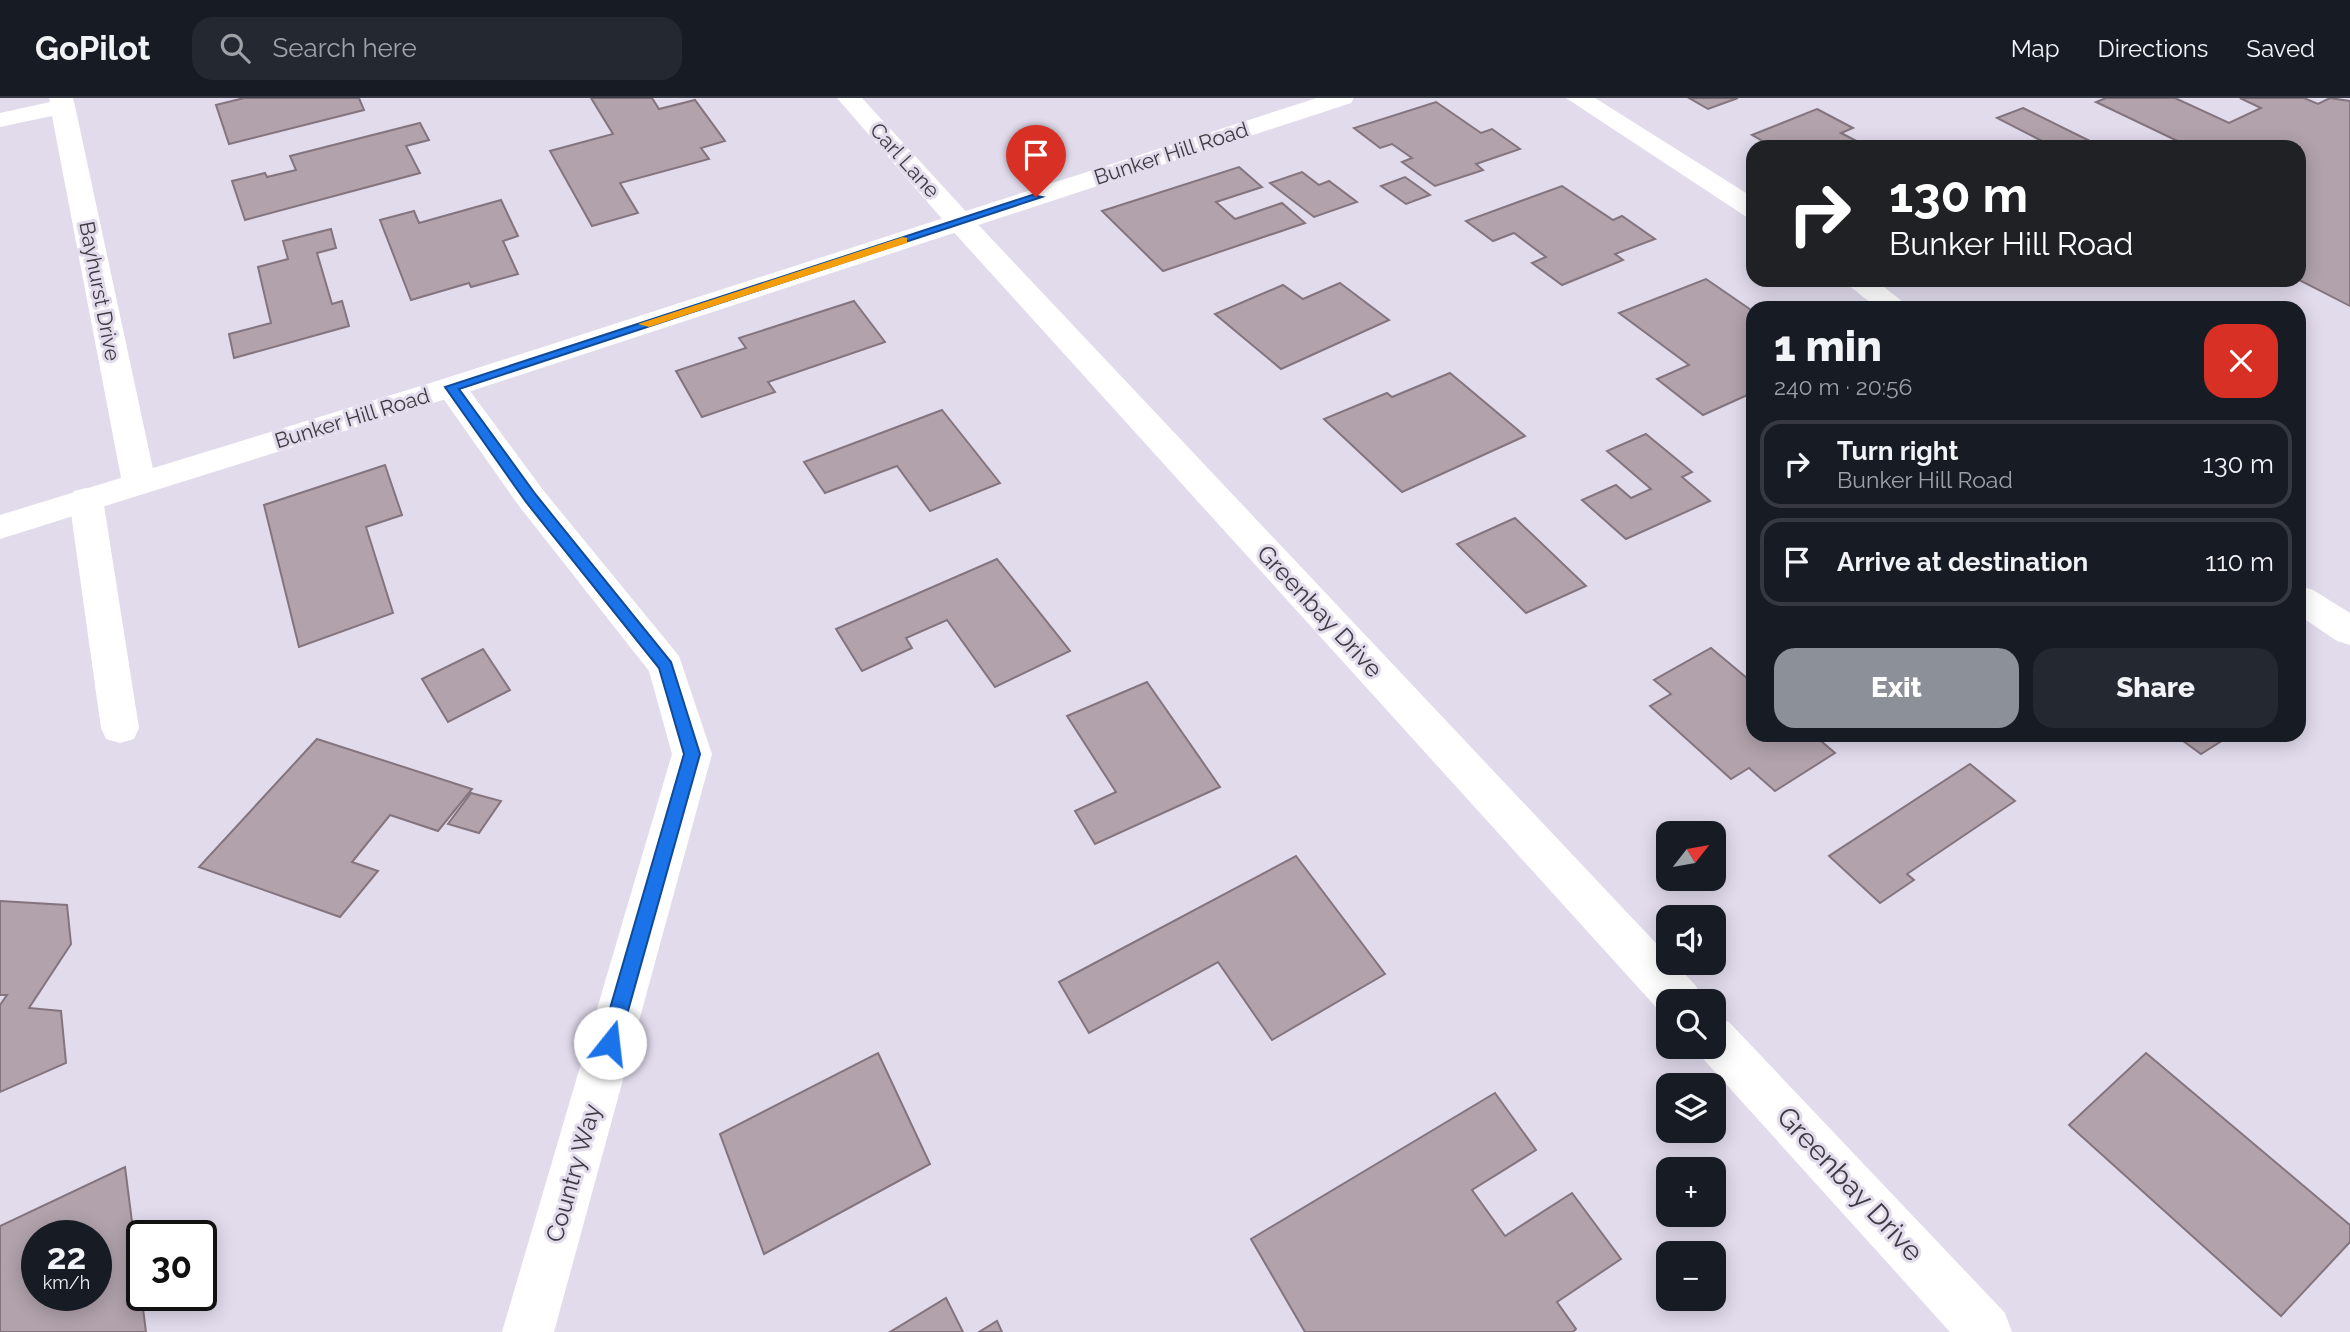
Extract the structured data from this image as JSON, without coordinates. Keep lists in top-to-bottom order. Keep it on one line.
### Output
{"streets":{"street":["Bunker Hill Road","Carl Lane","Bayhurst Drive","Greenbay Drive","Country Way"]},"crossings":[["Bunker Hill Road","Carl Lane"],["Bunker Hill Road","Bayhurst Drive"],["Bunker Hill Road","Greenbay Drive"],["Bunker Hill Road","Country Way"],["Carl Lane","Greenbay Drive"]],"north":"top right","page":{"header":"GoPilot","search":"Search here","nav":["Map","Directions","Saved"],"turn":["130 m","Bunker Hill Road"],"heading":["1 min","240 m · 20:56"],"list":[{"name":"Turn right","note":"Bunker Hill Road","value":"130 m"},{"name":"Arrive at destination","value":"110 m"}],"buttons":["Exit","Share"],"map_buttons":["+","−"],"speed":"22 km/h","limit":"30"}}
